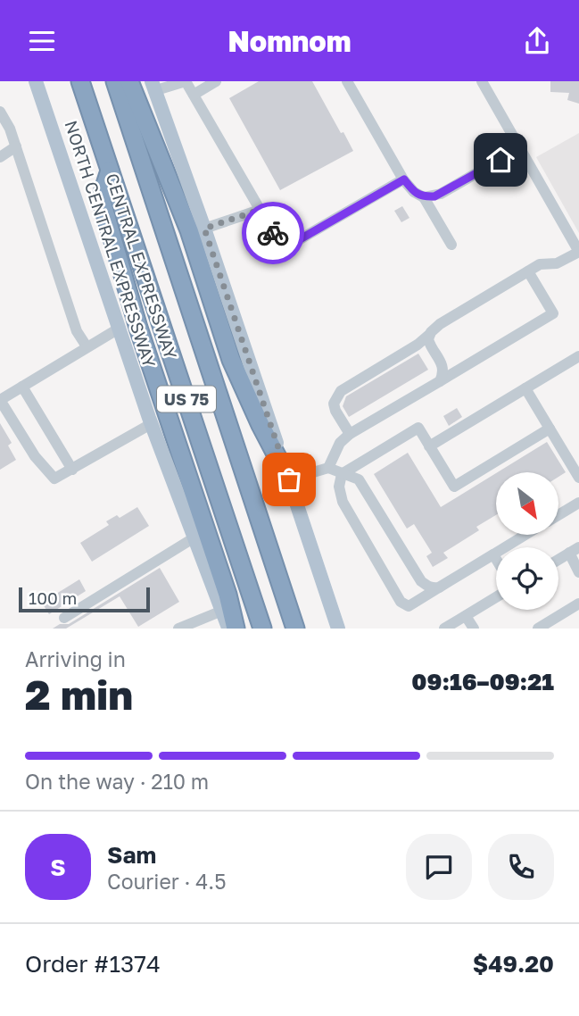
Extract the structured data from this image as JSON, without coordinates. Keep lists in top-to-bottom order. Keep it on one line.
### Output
{"streets":{"highway":["CENTRAL EXPRESSWAY","US 75"],"main road":["NORTH CENTRAL EXPRESSWAY"]},"scale_bar":"100 m","north":"bottom right","page":{"header":"Nomnom","scale":"100 m","heading":["2 min","Arriving in","09:16–09:21"],"panel":["Sam","Courier · 4.5","Order #1374","$49.20"],"bar":"On the way · 210 m","round":"S"}}
